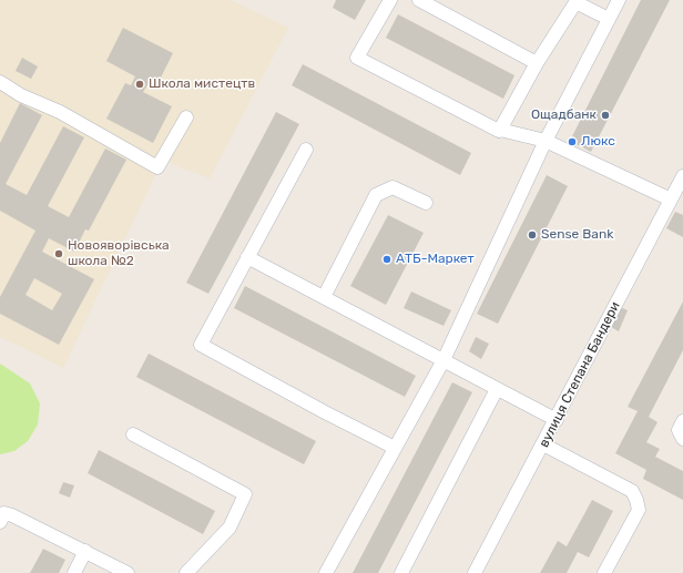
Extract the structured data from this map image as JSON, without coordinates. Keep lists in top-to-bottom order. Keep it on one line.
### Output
{"streets":{"street":["вулиця Степана Бандери"]},"places":["Школа мистецтв","Ощадбанк","Люкс","Sense Bank","Новояворівська школа №2","АТБ-Маркет"]}
